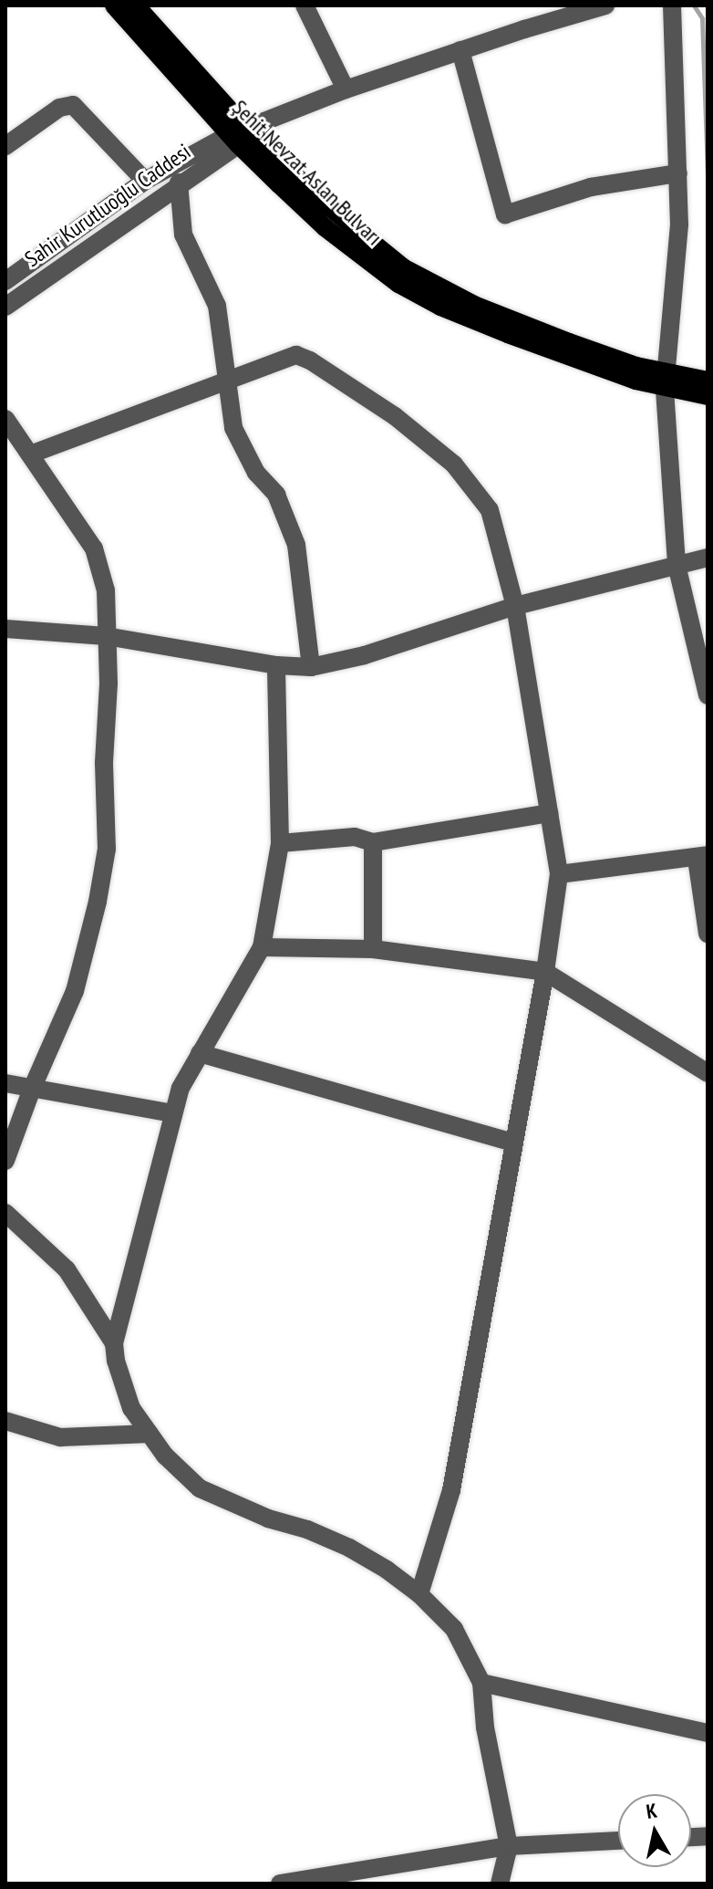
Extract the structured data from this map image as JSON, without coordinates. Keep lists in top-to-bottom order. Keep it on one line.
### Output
{"streets":{"main road":["Şehit Nevzat Aslan Bulvarı"],"street":["Sahir Kurutluoğlu Caddesi"]},"crossings":[["Şehit Nevzat Aslan Bulvarı","Sahir Kurutluoğlu Caddesi"]],"north":"top"}
